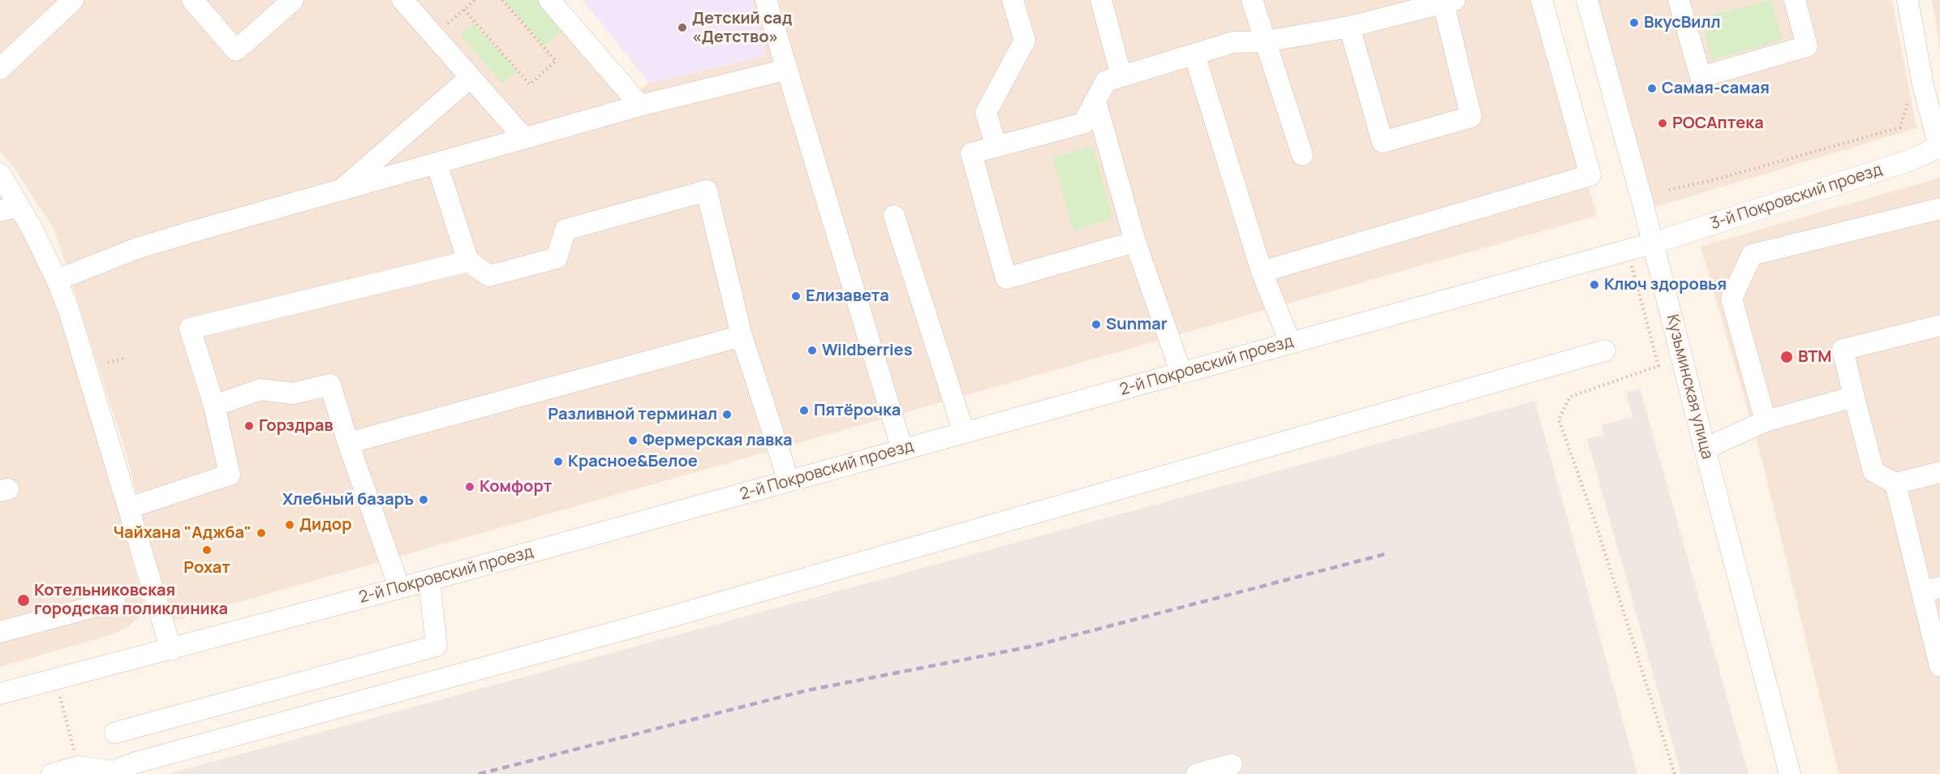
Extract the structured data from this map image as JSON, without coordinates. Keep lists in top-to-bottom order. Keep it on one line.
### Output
{"streets":{"street":["3-й Покровский проезд","2-й Покровский проезд","Кузьминская улица"]},"crossings":[["3-й Покровский проезд","2-й Покровский проезд"],["3-й Покровский проезд","Кузьминская улица"],["2-й Покровский проезд","Кузьминская улица"]],"places":["ВкусВилл","Детский сад «Детство»","Самая-самая","РОСАптека","Ключ здоровья","Елизавета","Sunmar","Wildberries","ВТМ","Пятёрочка","Разливной терминал","Горздрав","Фермерская лавка","Красное&Белое","Комфорт","Хлебный базаръ","Дидор","Чайхана \"Аджба\"","Рохат","Котельниковская городская поликлиника"]}
